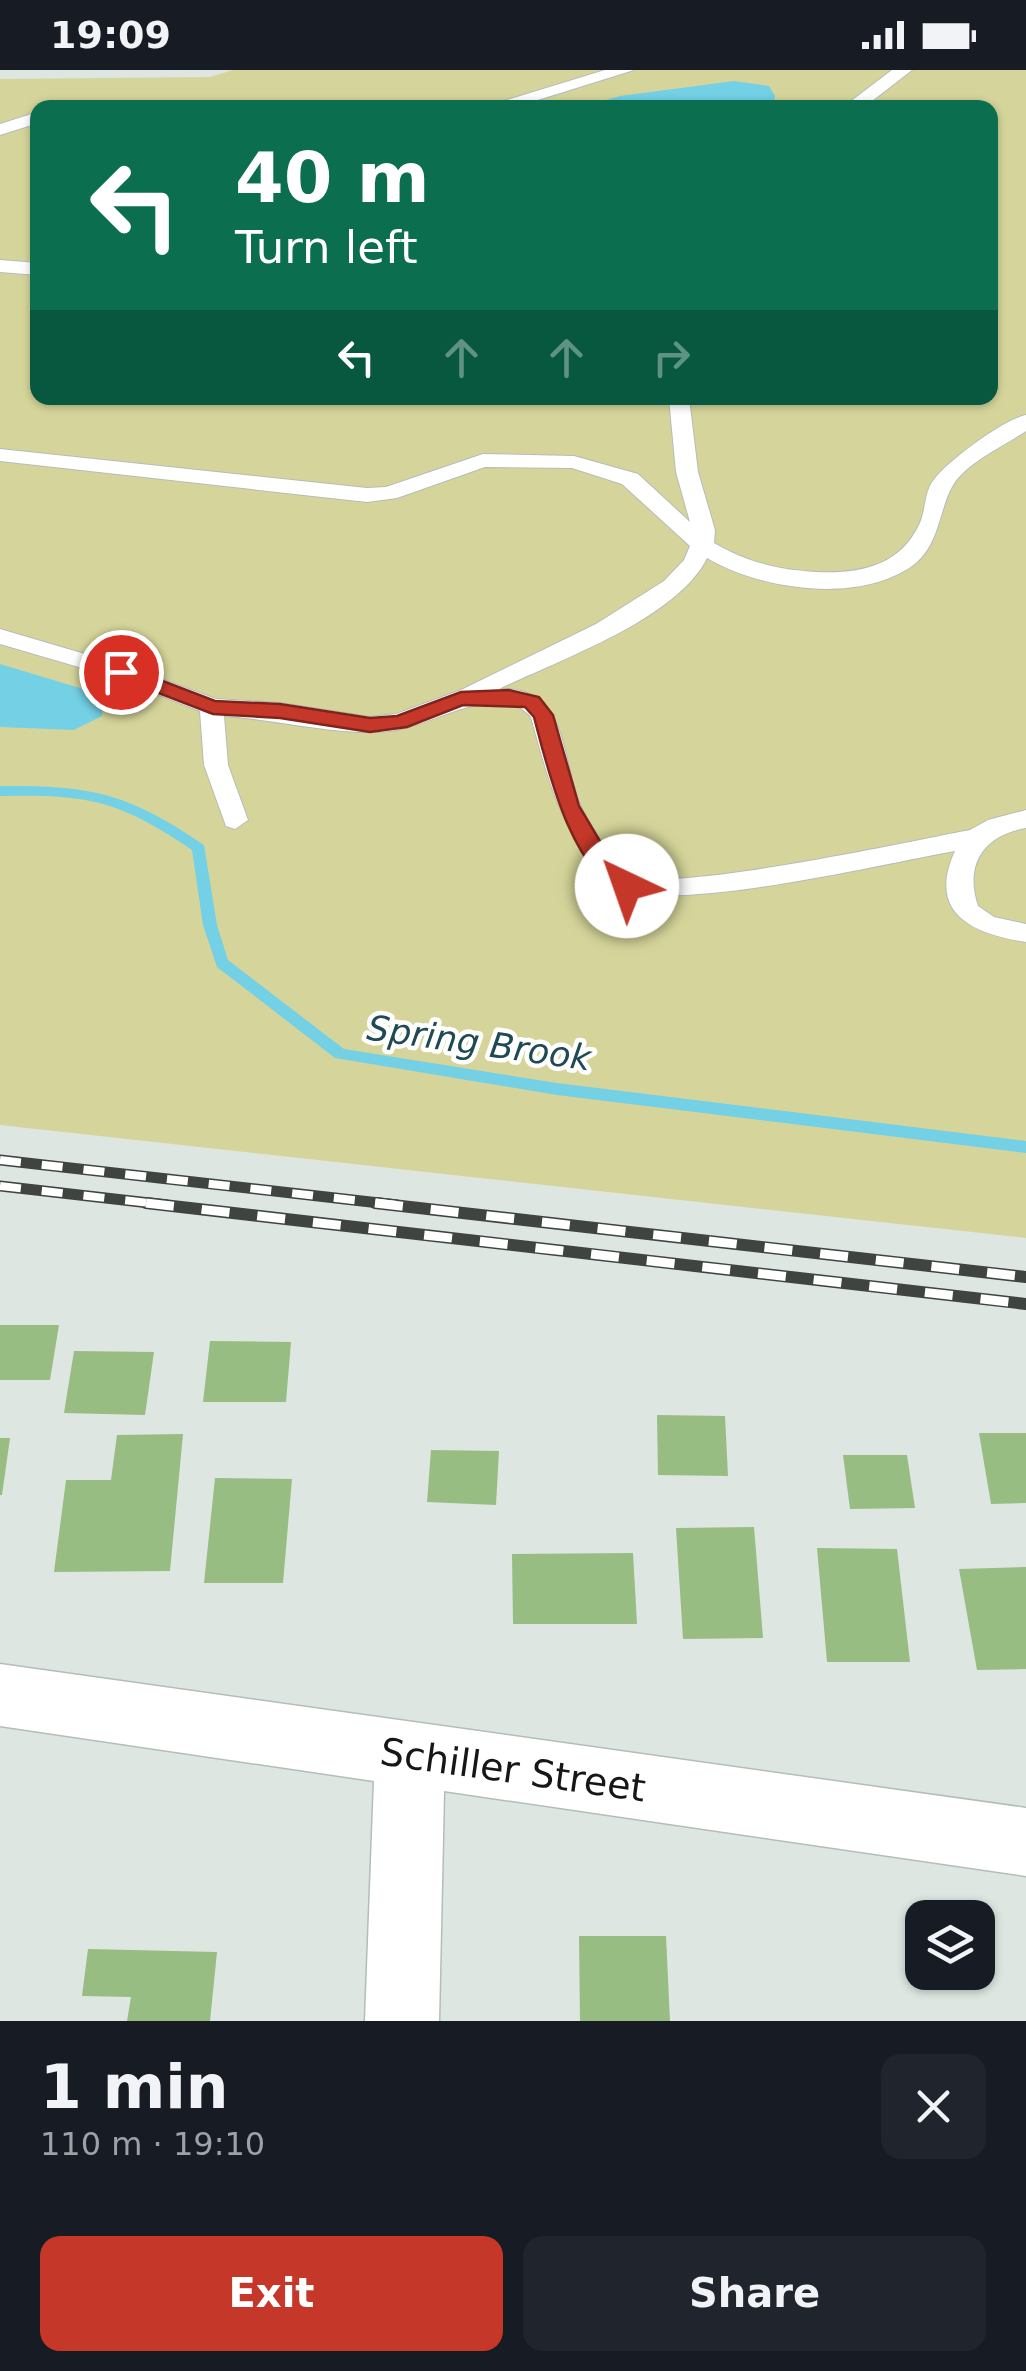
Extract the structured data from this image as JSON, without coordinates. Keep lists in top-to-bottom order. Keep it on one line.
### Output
{"streets":{"street":["Schiller Street"]},"water":["Spring Brook"],"page":{"status":"19:09","turn":["40 m","Turn left"],"heading":["1 min","110 m · 19:10"],"buttons":["Exit","Share"]}}
